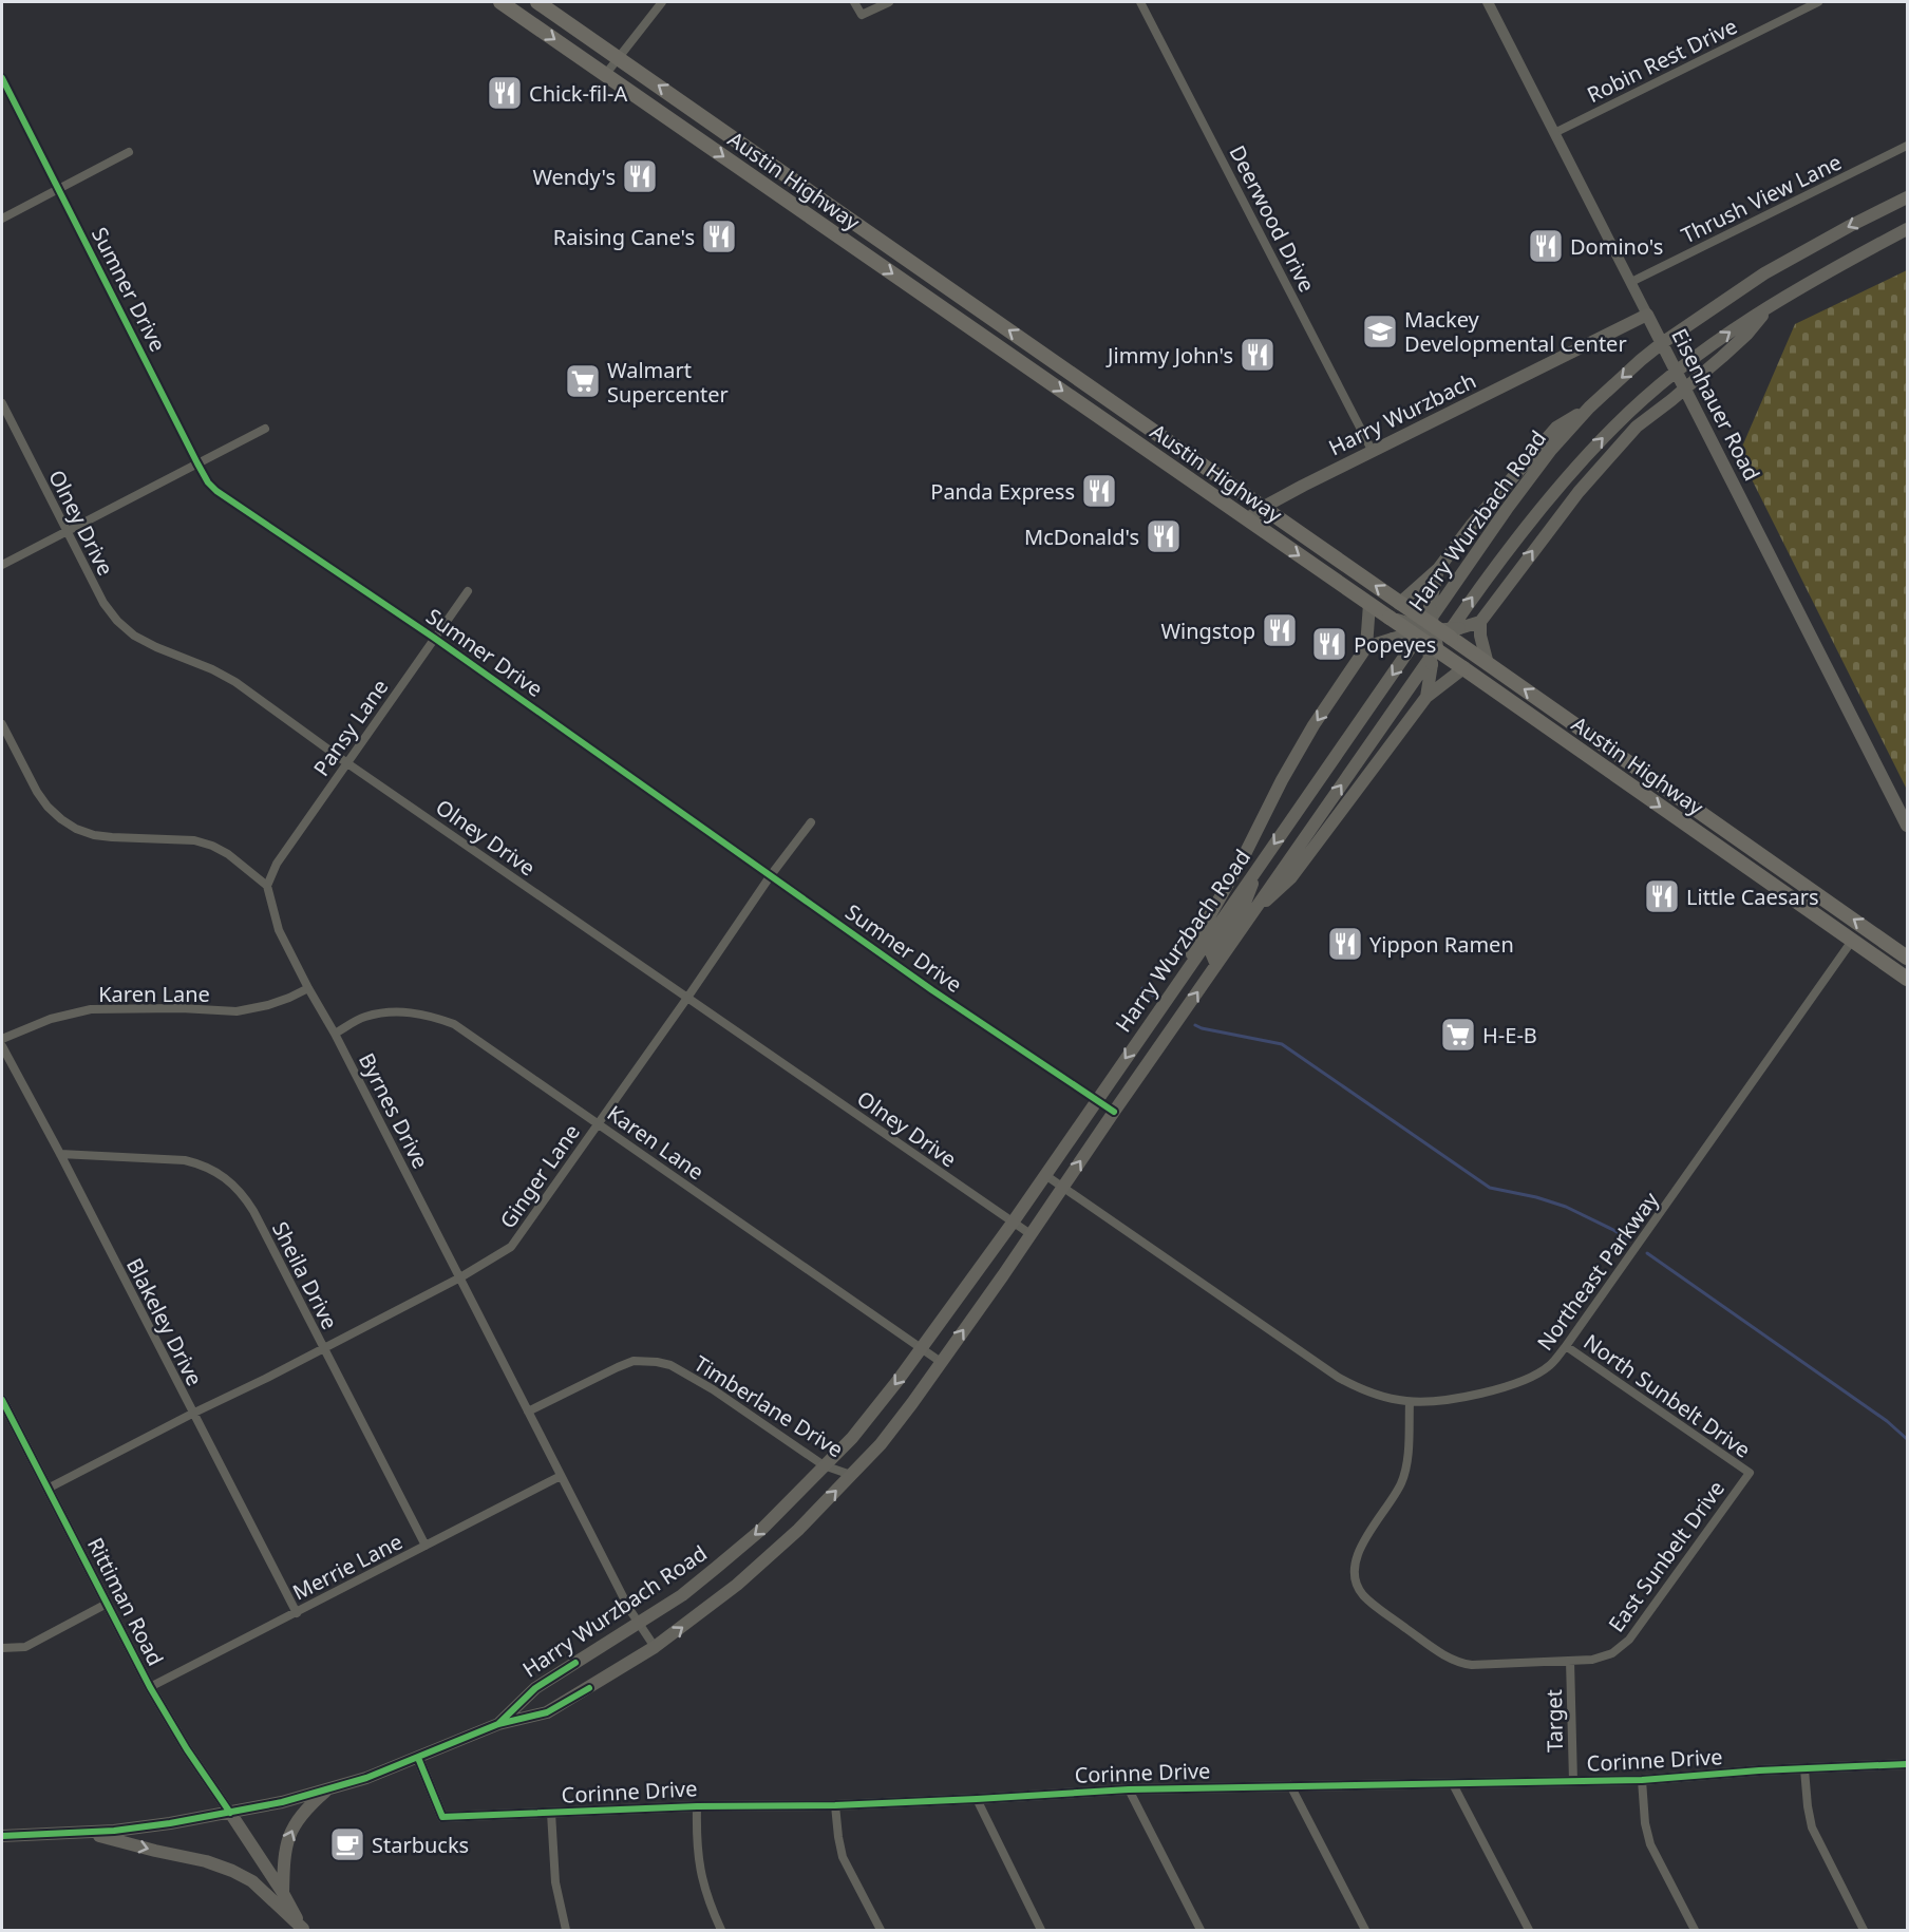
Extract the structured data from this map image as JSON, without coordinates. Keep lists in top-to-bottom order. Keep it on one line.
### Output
{"streets":{"main road":["Austin Highway","Eisenhauer Road","Harry Wurzbach","Harry Wurzbach Road","Rittiman Road"],"street":["Robin Rest Drive","Thrush View Lane","Deerwood Drive","Sumner Drive","Olney Drive","Pansy Lane","Karen Lane","Byrnes Drive","Ginger Lane","Northeast Parkway","Sheila Drive","Blakeley Drive","North Sunbelt Drive","Timberlane Drive","East Sunbelt Drive","Merrie Lane","Target","Corinne Drive"]},"crossings":[["Robin Rest Drive","Eisenhauer Road"],["Austin Highway","Harry Wurzbach"],["Austin Highway","Northeast Parkway"],["Thrush View Lane","Eisenhauer Road"],["Deerwood Drive","Harry Wurzbach"],["Sumner Drive","Harry Wurzbach Road"],["Sumner Drive","Pansy Lane"],["Sumner Drive","Ginger Lane"],["Eisenhauer Road","Harry Wurzbach"],["Eisenhauer Road","Harry Wurzbach Road"],["Harry Wurzbach Road","Olney Drive"],["Harry Wurzbach Road","Karen Lane"],["Harry Wurzbach Road","Byrnes Drive"],["Harry Wurzbach Road","Northeast Parkway"],["Harry Wurzbach Road","Timberlane Drive"],["Harry Wurzbach Road","Rittiman Road"],["Harry Wurzbach Road","Corinne Drive"],["Olney Drive","Pansy Lane"],["Olney Drive","Ginger Lane"],["Pansy Lane","Byrnes Drive"],["Karen Lane","Byrnes Drive"],["Karen Lane","Ginger Lane"],["Byrnes Drive","Ginger Lane"],["Byrnes Drive","Timberlane Drive"],["Byrnes Drive","Merrie Lane"],["Ginger Lane","Sheila Drive"],["Ginger Lane","Blakeley Drive"],["Ginger Lane","Rittiman Road"],["Northeast Parkway","North Sunbelt Drive"],["Northeast Parkway","East Sunbelt Drive"],["Sheila Drive","Blakeley Drive"],["Sheila Drive","Merrie Lane"],["Blakeley Drive","Merrie Lane"],["North Sunbelt Drive","East Sunbelt Drive"],["East Sunbelt Drive","Target"],["Merrie Lane","Rittiman Road"],["Target","Corinne Drive"]],"places":{"restaurant":["Chick-fil-A","Wendy's","Raising Cane's","Domino's","Jimmy John's","Panda Express","McDonald's","Wingstop","Popeyes","Little Caesars","Yippon Ramen"],"school or university":["Mackey Developmental Center"],"supermarket":["Walmart Supercenter","H-E-B"],"cafe":["Starbucks"]}}
